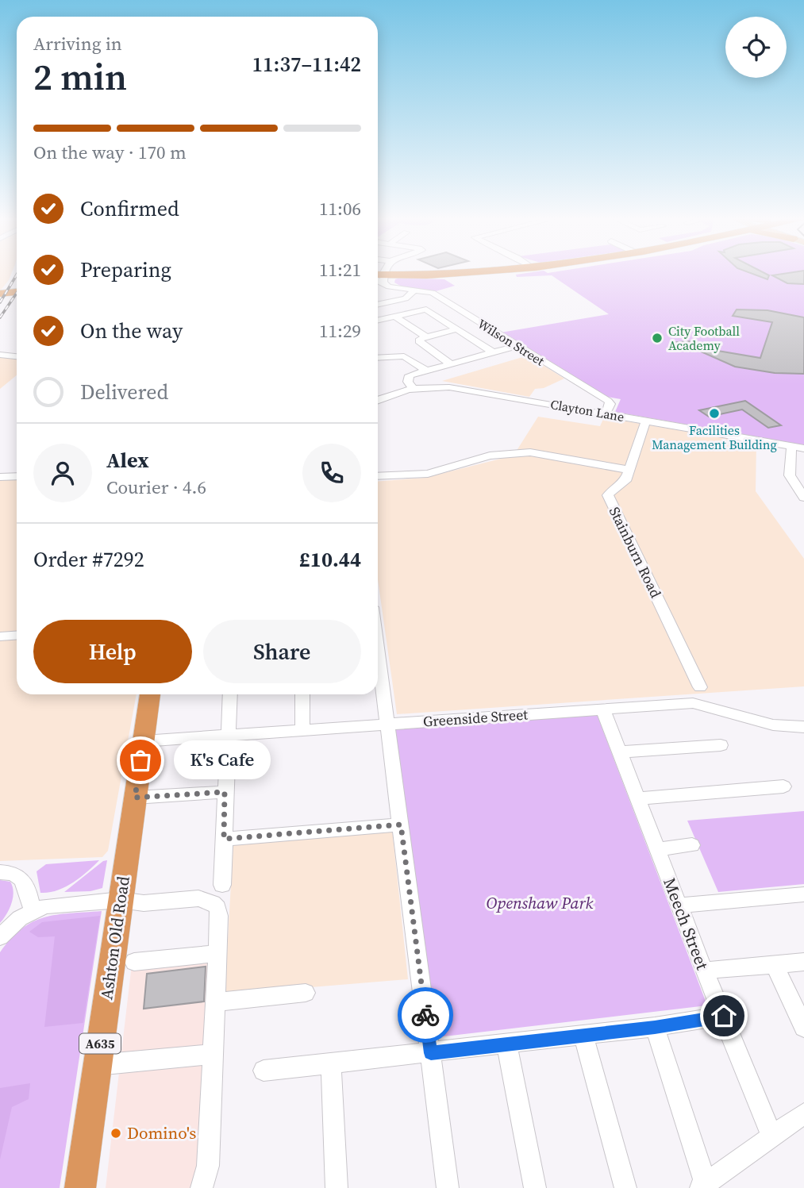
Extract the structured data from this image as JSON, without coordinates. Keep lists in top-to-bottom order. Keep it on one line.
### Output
{"streets":{"highway":["Ashton Old Road","A635"],"street":["Wilson Street","Clayton Lane","Stainburn Road","Greenside Street","Meech Street"]},"crossings":[["Wilson Street","Clayton Lane"],["Clayton Lane","Stainburn Road"],["Greenside Street","Meech Street"],["Greenside Street","Ashton Old Road"]],"parks":["Openshaw Park"],"places":["City Football Academy","Facilities Management Building","K's Cafe","Domino's"],"page":{"heading":["2 min","Arriving in","11:37–11:42"],"panel":["Alex","Courier · 4.6","Order #7292","£10.44"],"bar":"On the way · 170 m","list":[["Confirmed","11:06"],["Preparing","11:21"],["On the way","11:29"],"Delivered"],"buttons":["Help","Share"],"bubble":"K's Cafe"}}
